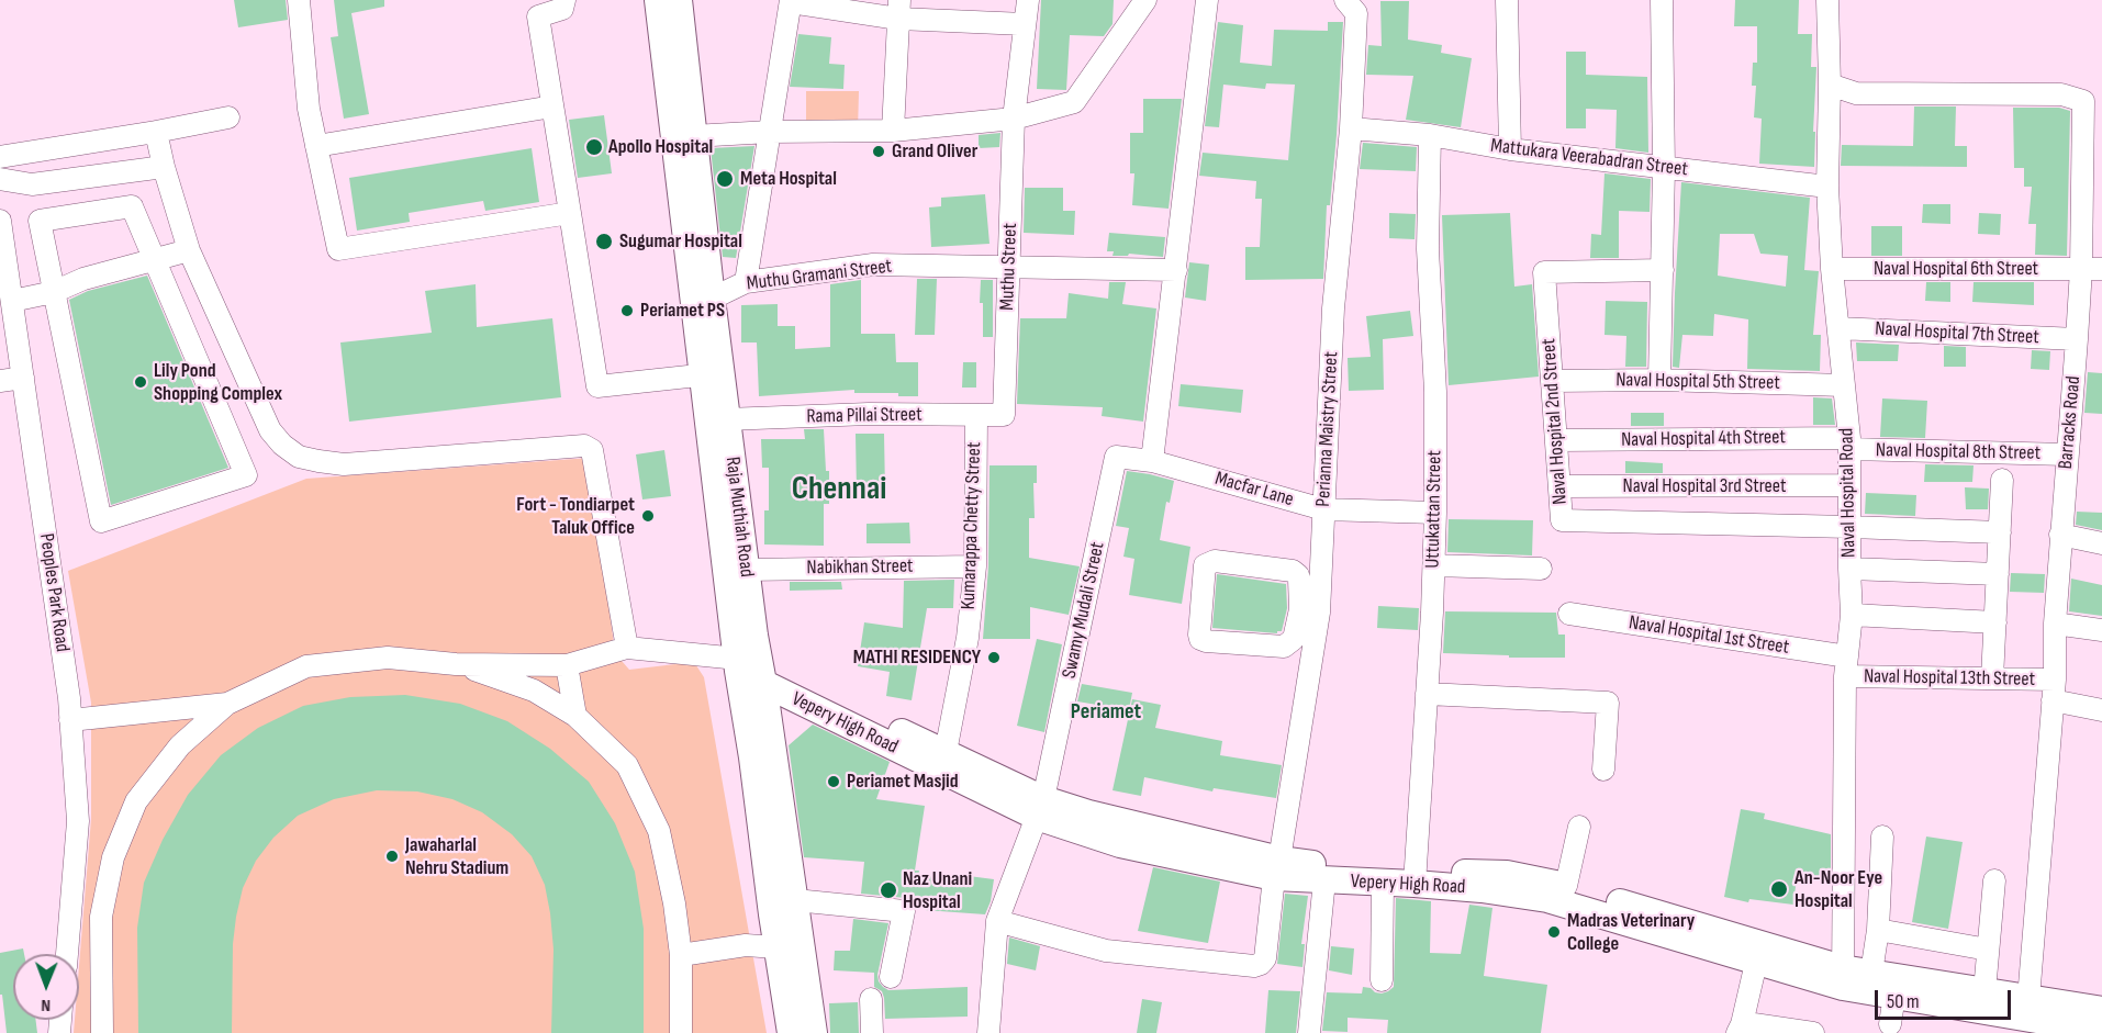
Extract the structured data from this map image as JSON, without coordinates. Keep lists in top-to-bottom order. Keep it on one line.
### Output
{"streets":{"main road":["Raja Muthiah Road","Vepery High Road"],"street":["Mattukara Veerabadran Street","Muthu Street","Naval Hospital 6th Street","Muthu Gramani Street","Naval Hospital 7th Street","Naval Hospital 5th Street","Rama Pillai Street","Naval Hospital 2nd Street","Barracks Road","Perianna Maistry Street","Naval Hospital 4th Street","Naval Hospital 8th Street","Naval Hospital 3rd Street","Macfar Lane","Naval Hospital Road","Uttukattan Street","Kumarappa Chetty Street","Nabikhan Street","Peoples Park Road","Swamy Mudali Street","Naval Hospital 1st Street","Naval Hospital 13th Street"]},"crossings":[["Mattukara Veerabadran Street","Perianna Maistry Street"],["Mattukara Veerabadran Street","Naval Hospital Road"],["Mattukara Veerabadran Street","Uttukattan Street"],["Muthu Street","Muthu Gramani Street"],["Muthu Street","Rama Pillai Street"],["Naval Hospital 6th Street","Barracks Road"],["Naval Hospital 6th Street","Naval Hospital Road"],["Muthu Gramani Street","Raja Muthiah Road"],["Naval Hospital 7th Street","Barracks Road"],["Naval Hospital 7th Street","Naval Hospital Road"],["Naval Hospital 5th Street","Naval Hospital 2nd Street"],["Naval Hospital 5th Street","Naval Hospital Road"],["Rama Pillai Street","Raja Muthiah Road"],["Rama Pillai Street","Kumarappa Chetty Street"],["Naval Hospital 2nd Street","Naval Hospital 4th Street"],["Naval Hospital 2nd Street","Naval Hospital 3rd Street"],["Naval Hospital 2nd Street","Naval Hospital Road"],["Barracks Road","Naval Hospital 8th Street"],["Barracks Road","Naval Hospital Road"],["Barracks Road","Naval Hospital 13th Street"],["Barracks Road","Vepery High Road"],["Perianna Maistry Street","Macfar Lane"],["Perianna Maistry Street","Vepery High Road"],["Naval Hospital 4th Street","Naval Hospital 8th Street"],["Naval Hospital 4th Street","Naval Hospital Road"],["Naval Hospital 8th Street","Naval Hospital Road"],["Naval Hospital 3rd Street","Naval Hospital Road"],["Macfar Lane","Uttukattan Street"],["Macfar Lane","Swamy Mudali Street"],["Naval Hospital Road","Naval Hospital 1st Street"],["Naval Hospital Road","Naval Hospital 13th Street"],["Naval Hospital Road","Vepery High Road"],["Uttukattan Street","Vepery High Road"],["Raja Muthiah Road","Nabikhan Street"],["Raja Muthiah Road","Vepery High Road"],["Kumarappa Chetty Street","Nabikhan Street"],["Kumarappa Chetty Street","Vepery High Road"],["Swamy Mudali Street","Vepery High Road"],["Naval Hospital 1st Street","Naval Hospital 13th Street"]],"districts":["Chennai","Periamet"],"places":["Apollo Hospital","Grand Oliver","Meta Hospital","Sugumar Hospital","Periamet PS","Lily Pond Shopping Complex","Fort - Tondiarpet Taluk Office","MATHI RESIDENCY","Periamet Masjid","Jawaharlal Nehru Stadium","An-Noor Eye Hospital","Naz Unani Hospital","Madras Veterinary College"],"scale_bar":"50 m","north":"bottom"}
